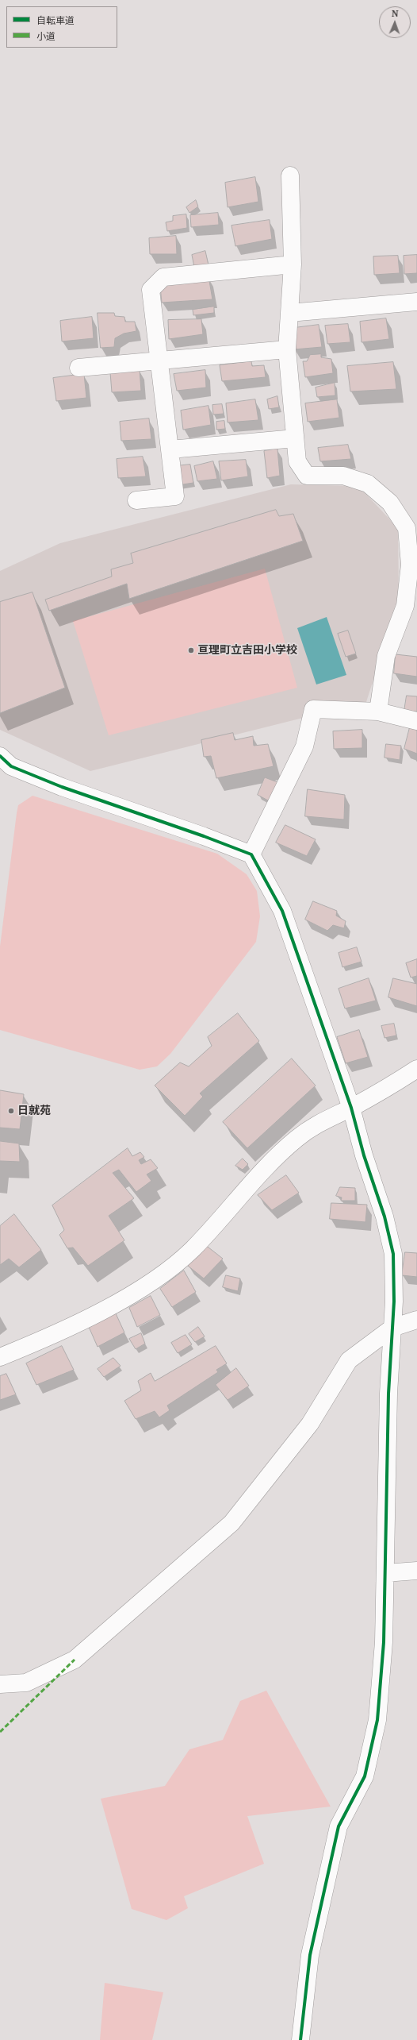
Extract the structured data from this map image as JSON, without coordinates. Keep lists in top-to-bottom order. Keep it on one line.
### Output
{"places":["亘理町立吉田小学校","日就苑"],"legend":["自転車道","小道"],"north":"top"}
